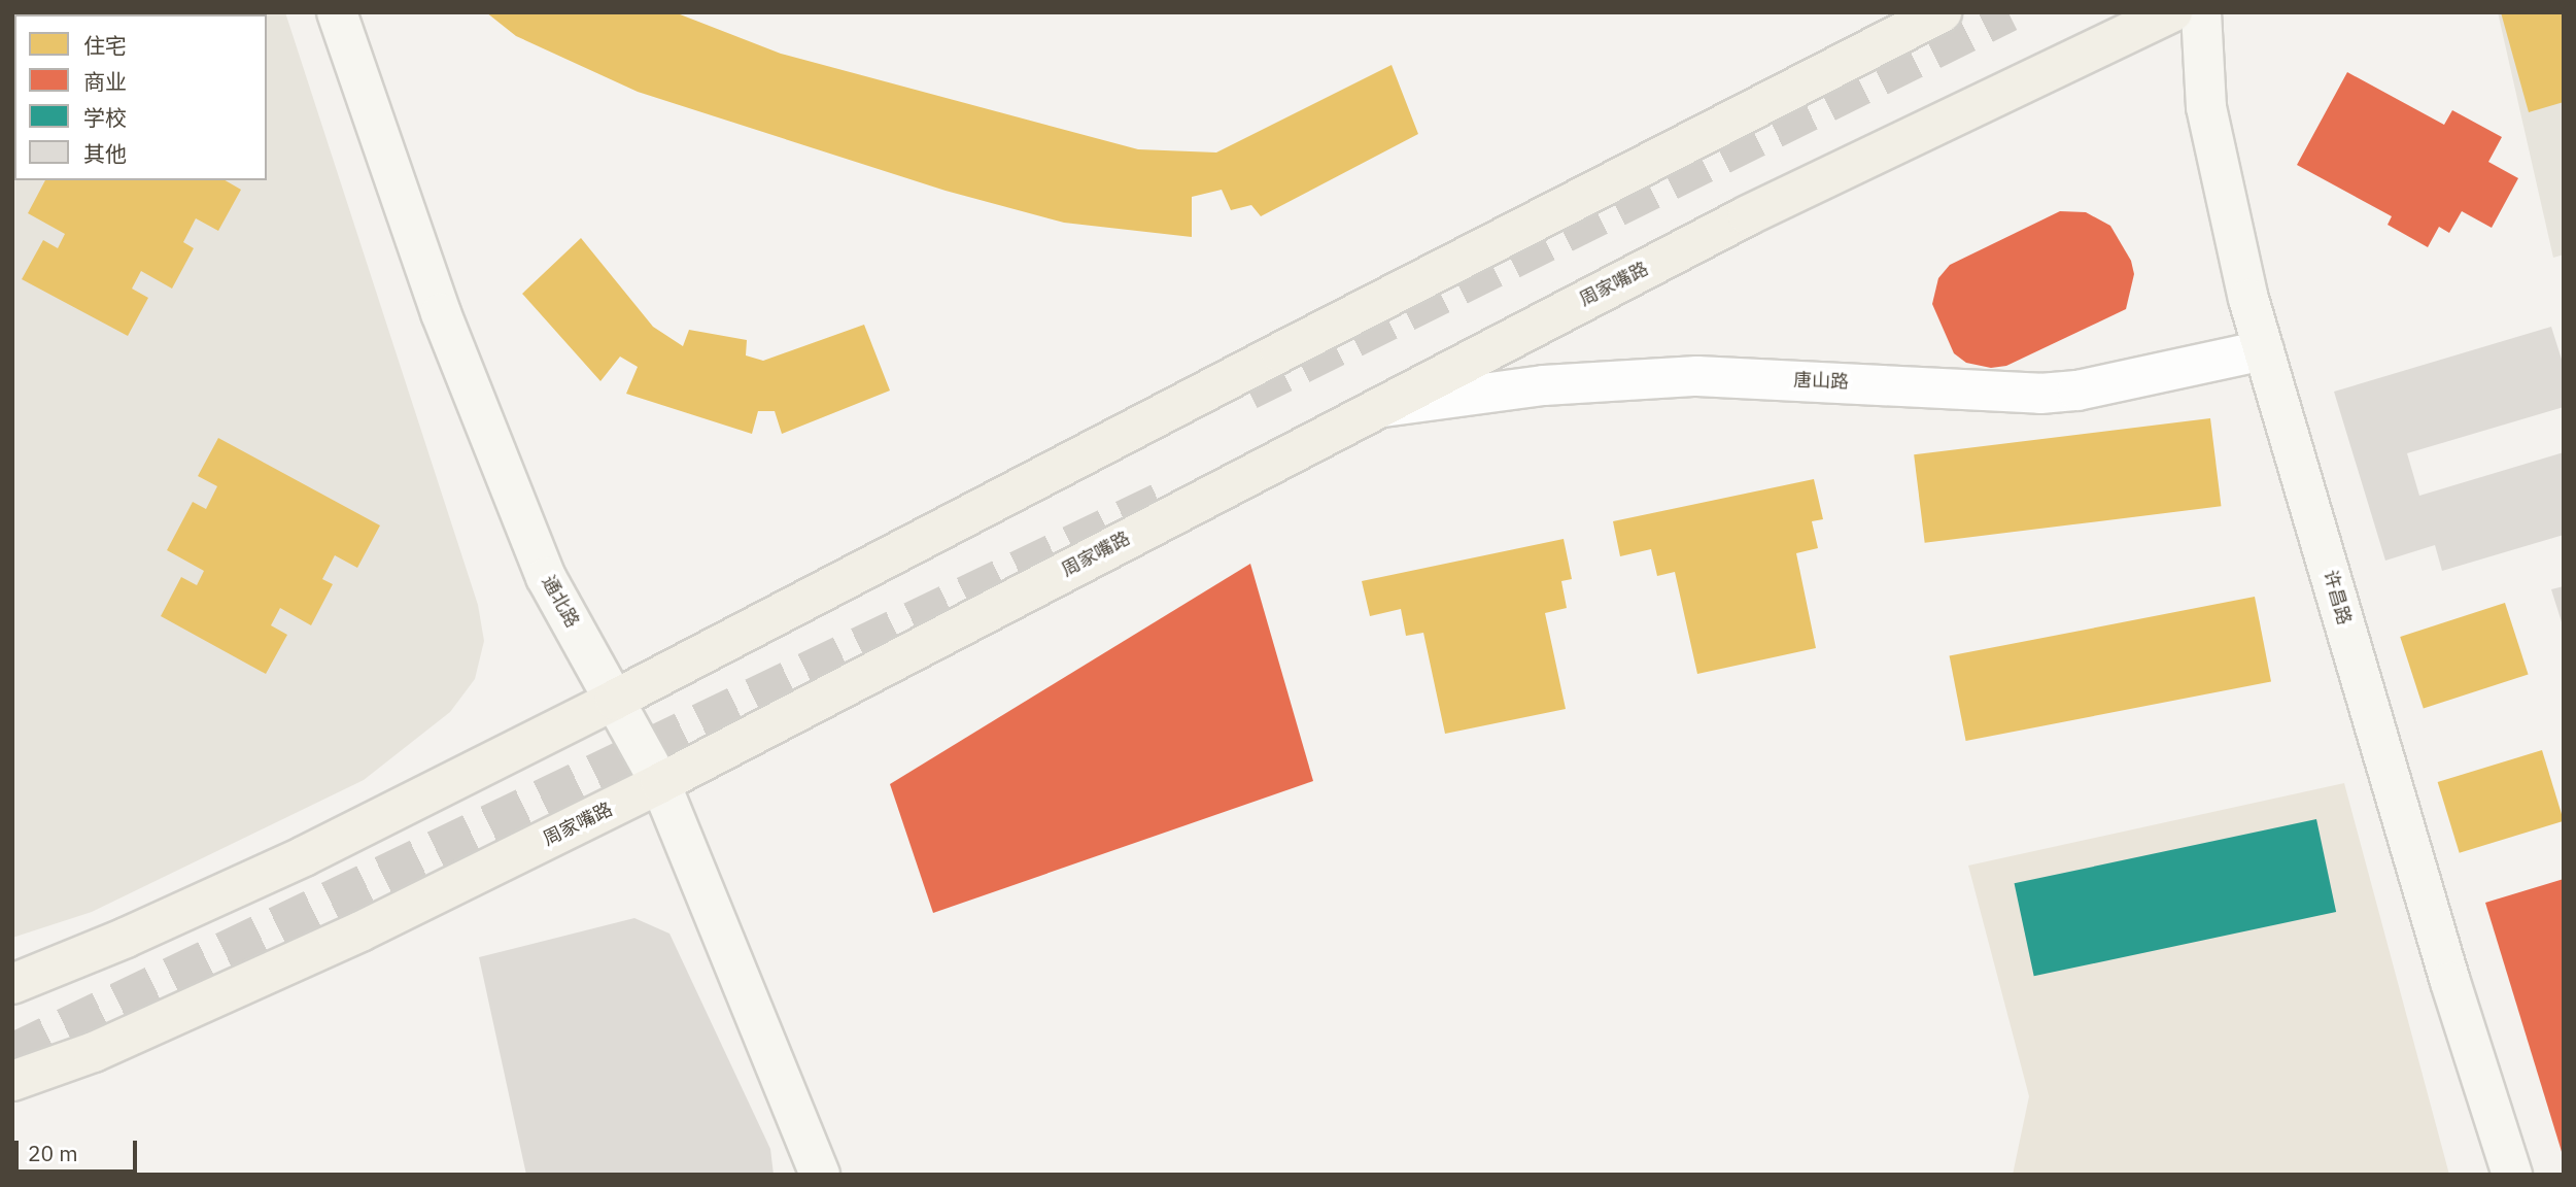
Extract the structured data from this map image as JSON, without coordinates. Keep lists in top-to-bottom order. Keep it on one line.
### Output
{"streets":{"main road":["周家嘴路"],"street":["唐山路","许昌路","通北路"]},"crossings":[["周家嘴路","唐山路"],["周家嘴路","通北路"],["唐山路","许昌路"]],"legend":["住宅","商业","学校","其他"],"scale_bar":"20 m"}
